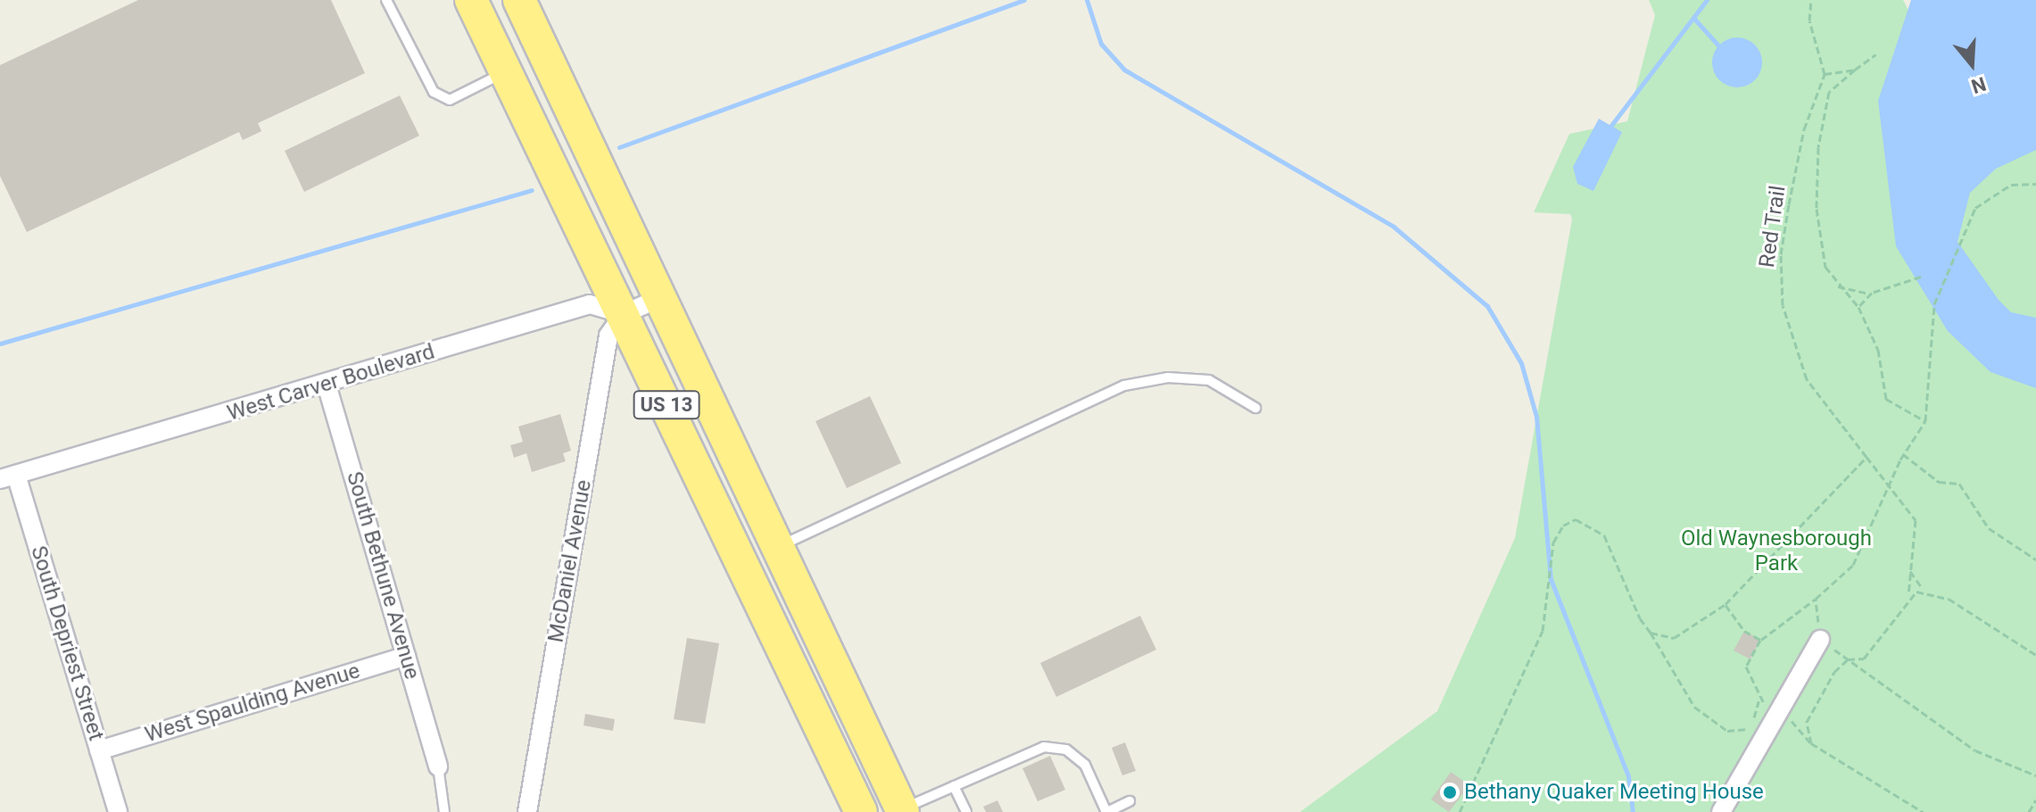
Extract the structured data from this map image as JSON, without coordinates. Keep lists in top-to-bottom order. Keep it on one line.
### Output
{"streets":{"highway":["US 13"],"street":["West Carver Boulevard","McDaniel Avenue","South Bethune Avenue","South Depriest Street","West Spaulding Avenue"],"path":["Red Trail"]},"crossings":[["West Carver Boulevard","US 13"],["West Carver Boulevard","McDaniel Avenue"],["West Carver Boulevard","South Bethune Avenue"],["West Carver Boulevard","South Depriest Street"],["US 13","McDaniel Avenue"],["South Bethune Avenue","West Spaulding Avenue"],["South Depriest Street","West Spaulding Avenue"]],"parks":["Old Waynesborough Park"],"places":["Bethany Quaker Meeting House"],"north":"bottom"}
